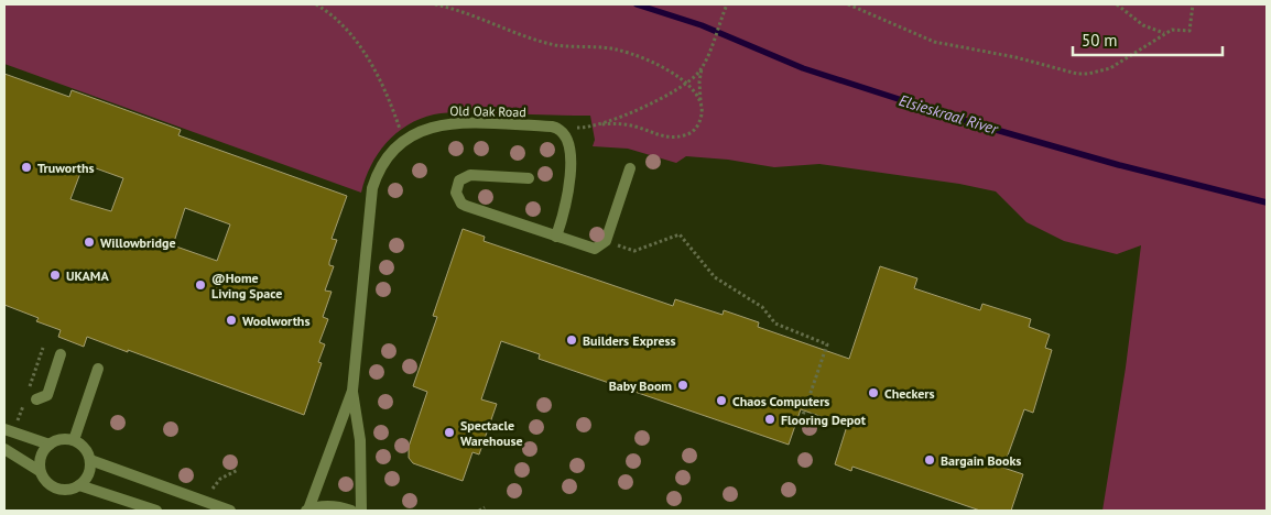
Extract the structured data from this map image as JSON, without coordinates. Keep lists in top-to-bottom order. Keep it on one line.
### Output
{"streets":{"street":["Old Oak Road"]},"water":["Elsieskraal River"],"places":["Truworths","Willowbridge","UKAMA","@Home Living Space","Woolworths","Builders Express","Baby Boom","Checkers","Chaos Computers","Flooring Depot","Spectacle Warehouse","Bargain Books"],"scale_bar":"50 m"}
